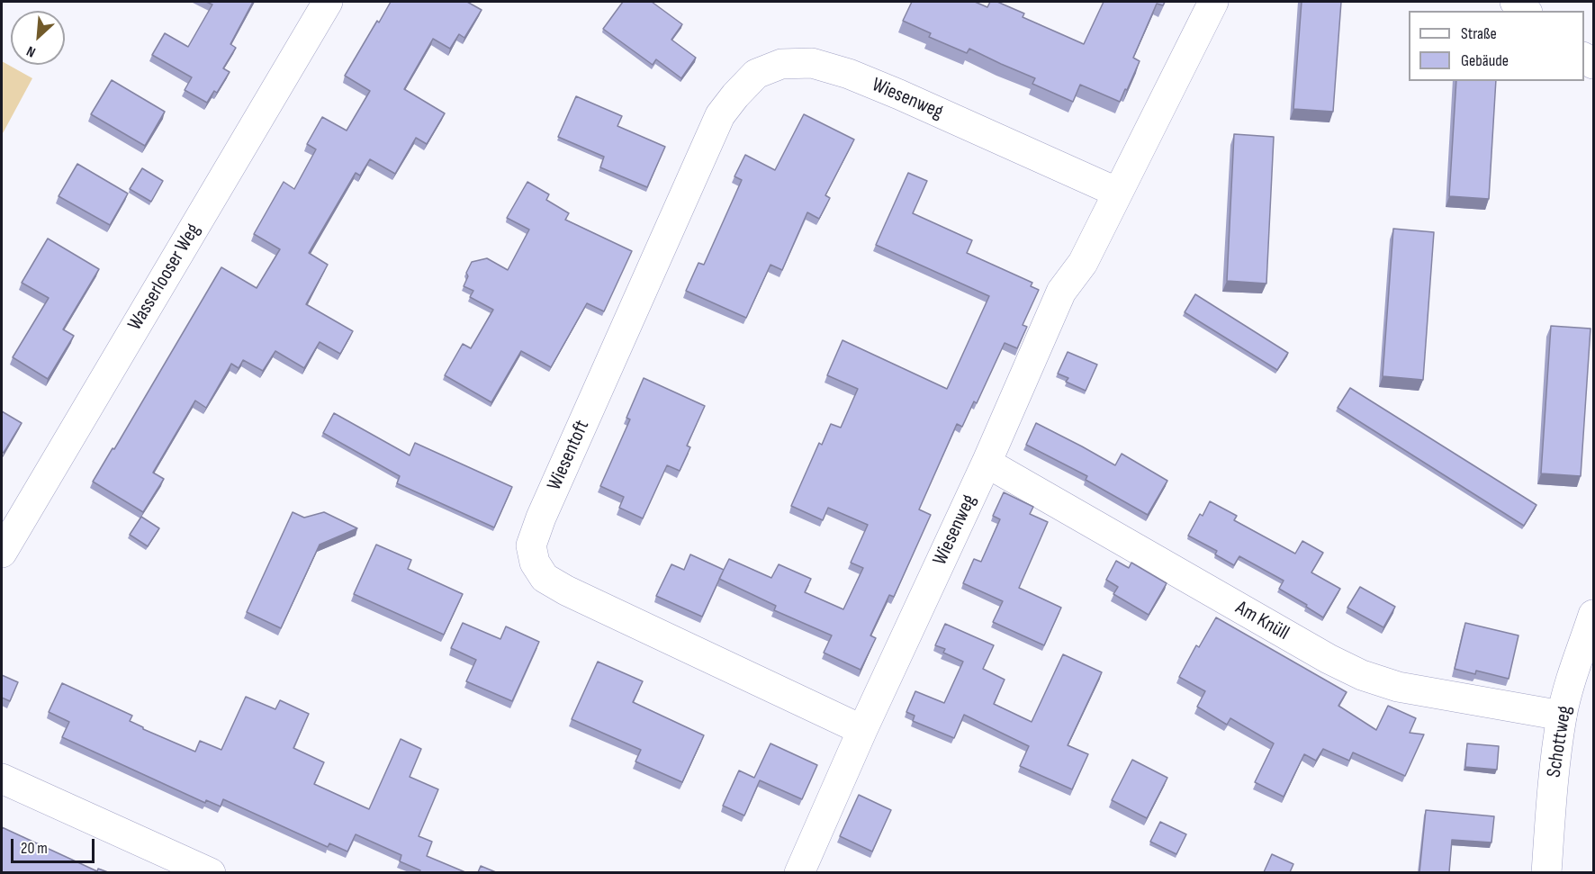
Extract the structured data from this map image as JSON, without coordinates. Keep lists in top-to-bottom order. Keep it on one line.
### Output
{"streets":{"street":["Wiesenweg","Wasserlooser Weg","Wiesentoft","Am Knüll","Schottweg"]},"crossings":[["Wiesenweg","Wiesentoft"],["Wiesenweg","Am Knüll"],["Am Knüll","Schottweg"]],"legend":["Straße","Gebäude"],"scale_bar":"20 m","north":"bottom left"}
